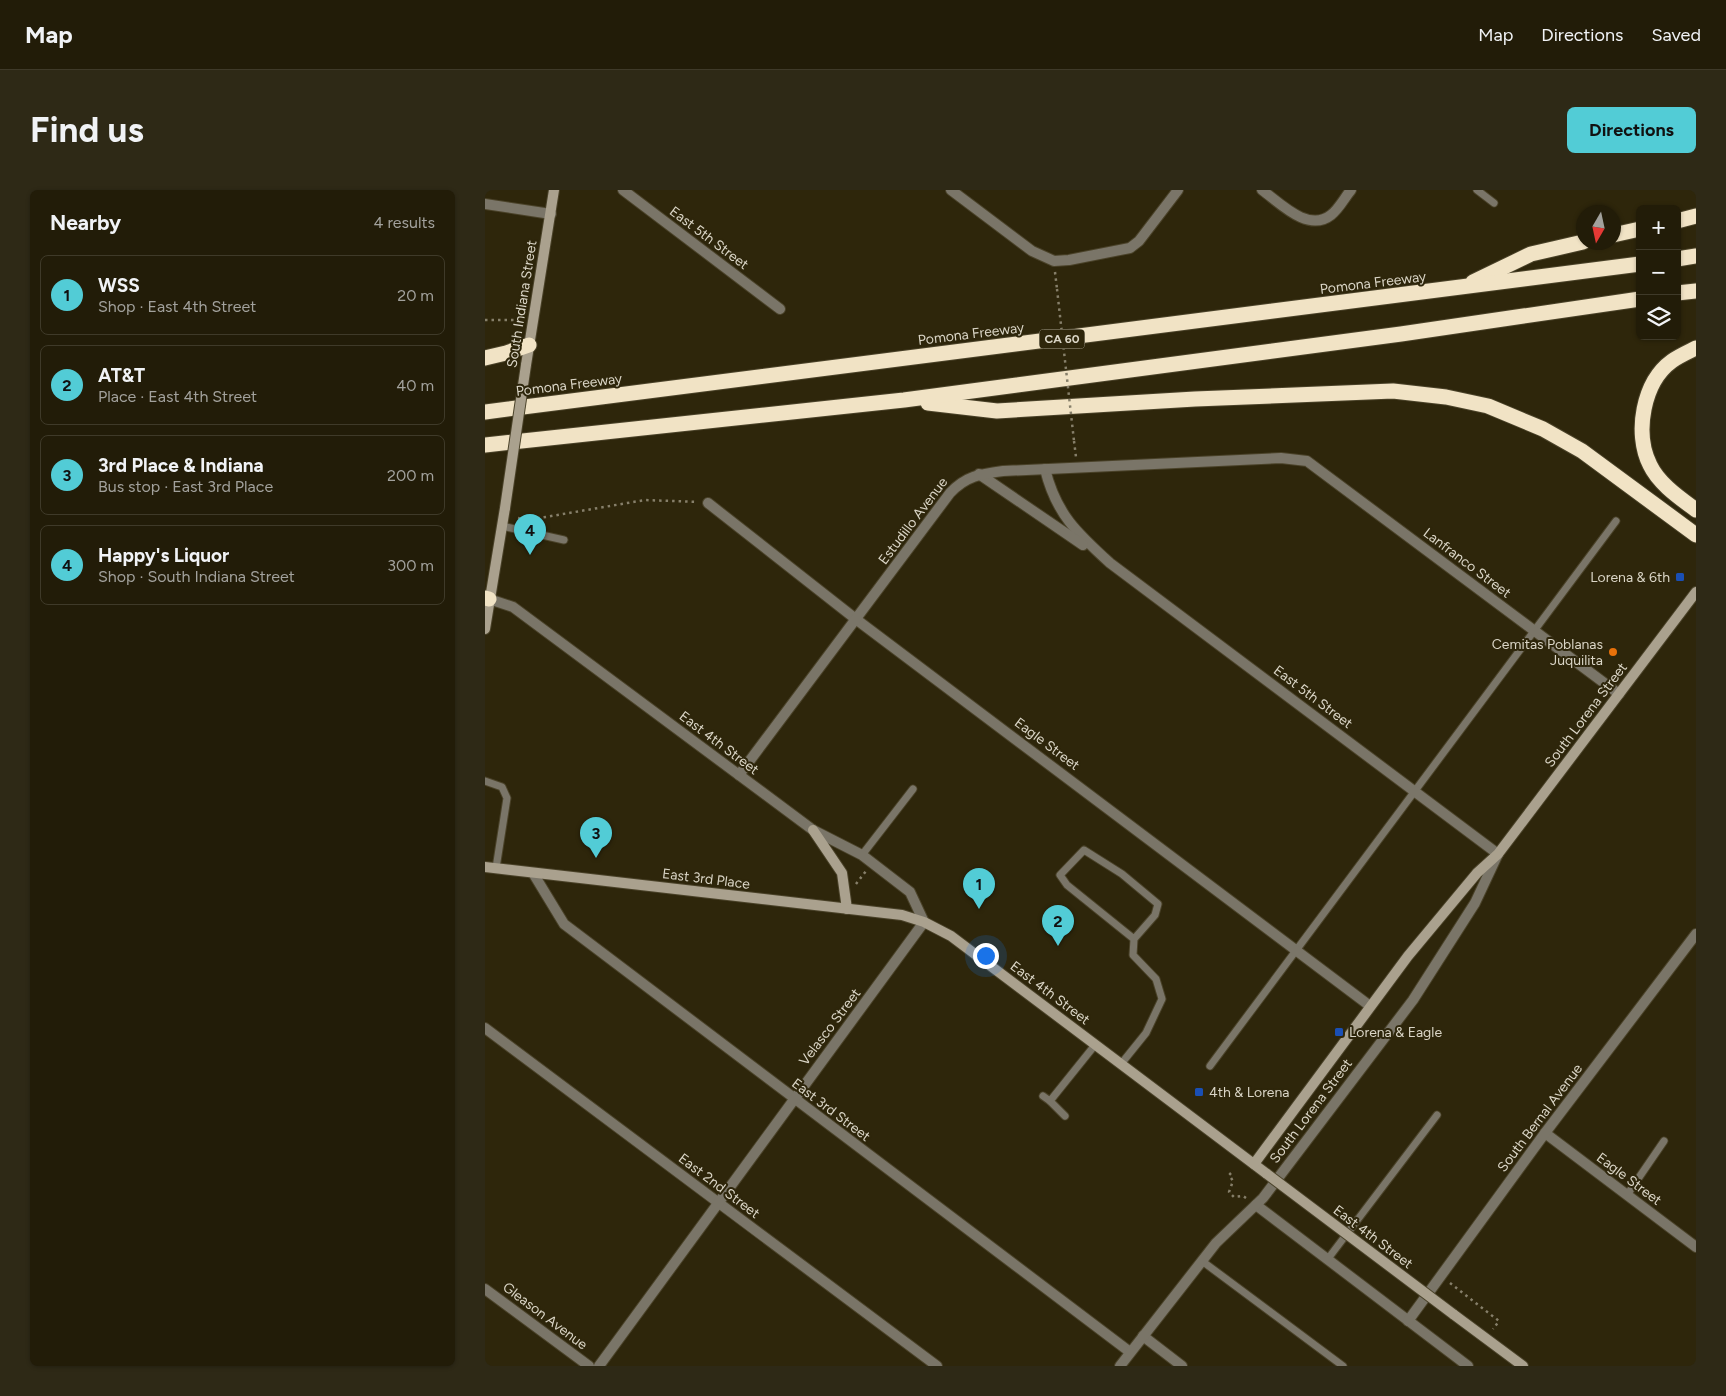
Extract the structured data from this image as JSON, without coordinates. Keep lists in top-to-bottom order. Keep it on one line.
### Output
{"streets":{"highway":["Pomona Freeway","CA 60"],"main road":["South Indiana Street","South Lorena Street","East 4th Street","East 3rd Place"],"street":["East 5th Street","Estudillo Avenue","Lanfranco Street","Eagle Street","Velasco Street","East 3rd Street","South Bernal Avenue","East 2nd Street","Gleason Avenue"]},"crossings":[["East 5th Street","Estudillo Avenue"],["East 5th Street","South Lorena Street"],["South Indiana Street","East 4th Street"],["Estudillo Avenue","Lanfranco Street"],["Estudillo Avenue","East 4th Street"],["Estudillo Avenue","Eagle Street"],["Lanfranco Street","South Lorena Street"],["South Lorena Street","East 4th Street"],["South Lorena Street","Eagle Street"],["South Lorena Street","East 3rd Street"],["East 4th Street","East 3rd Place"],["East 4th Street","Velasco Street"],["Eagle Street","South Bernal Avenue"],["East 3rd Place","Velasco Street"],["East 3rd Place","East 3rd Street"],["Velasco Street","East 3rd Street"],["Velasco Street","East 2nd Street"]],"places":{"transit":["Lorena & 6th","Lorena & Eagle","4th & Lorena"],"other":["Cemitas Poblanas Juquilita"]},"north":"bottom","page":{"header":"Map","nav":["Map","Directions","Saved"],"buttons":"Directions","title":"Find us","heading":["Nearby","4 results"],"map_buttons":["+","−"],"list":[{"mark":"1","name":"WSS","note":"Shop · East 4th Street","value":"20 m"},{"mark":"2","name":"AT&T","note":"Place · East 4th Street","value":"40 m"},{"mark":"3","name":"3rd Place & Indiana","note":"Bus stop · East 3rd Place","value":"200 m"},{"mark":"4","name":"Happy's Liquor","note":"Shop · South Indiana Street","value":"300 m"}],"pins":["4","3","1","2"]}}
